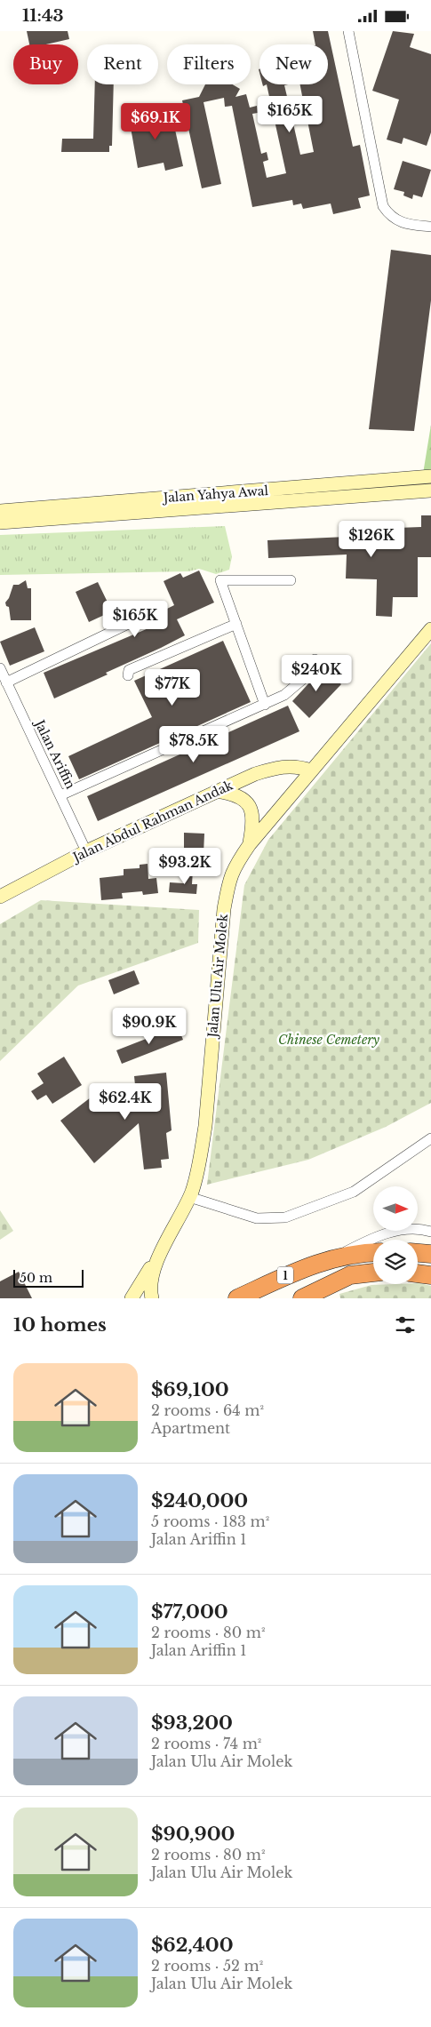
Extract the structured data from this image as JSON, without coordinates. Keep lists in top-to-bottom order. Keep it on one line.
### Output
{"streets":{"highway":["1"],"street":["Jalan Yahya Awal","Jalan Ariffin","Jalan Abdul Rahman Andak","Jalan Ulu Air Molek"]},"crossings":[["Jalan Ariffin","Jalan Abdul Rahman Andak"],["Jalan Abdul Rahman Andak","Jalan Ulu Air Molek"]],"parks":["Chinese Cemetery"],"scale_bar":"50 m","north":"right","page":{"status":"11:43","chip":["Buy","Rent","Filters","New"],"price":["$165K","$69.1K","$126K","$165K","$240K","$77K","$78.5K","$93.2K","$90.9K","$62.4K"],"scale":"50 m","heading":"10 homes","list":[{"name":"$69,100","note":"2 rooms · 64 m² · Apartment"},{"name":"$240,000","note":"5 rooms · 183 m² · Jalan Ariffin 1"},{"name":"$77,000","note":"2 rooms · 80 m² · Jalan Ariffin 1"},{"name":"$93,200","note":"2 rooms · 74 m² · Jalan Ulu Air Molek"},{"name":"$90,900","note":"2 rooms · 80 m² · Jalan Ulu Air Molek"},{"name":"$62,400","note":"2 rooms · 52 m² · Jalan Ulu Air Molek"}]}}
